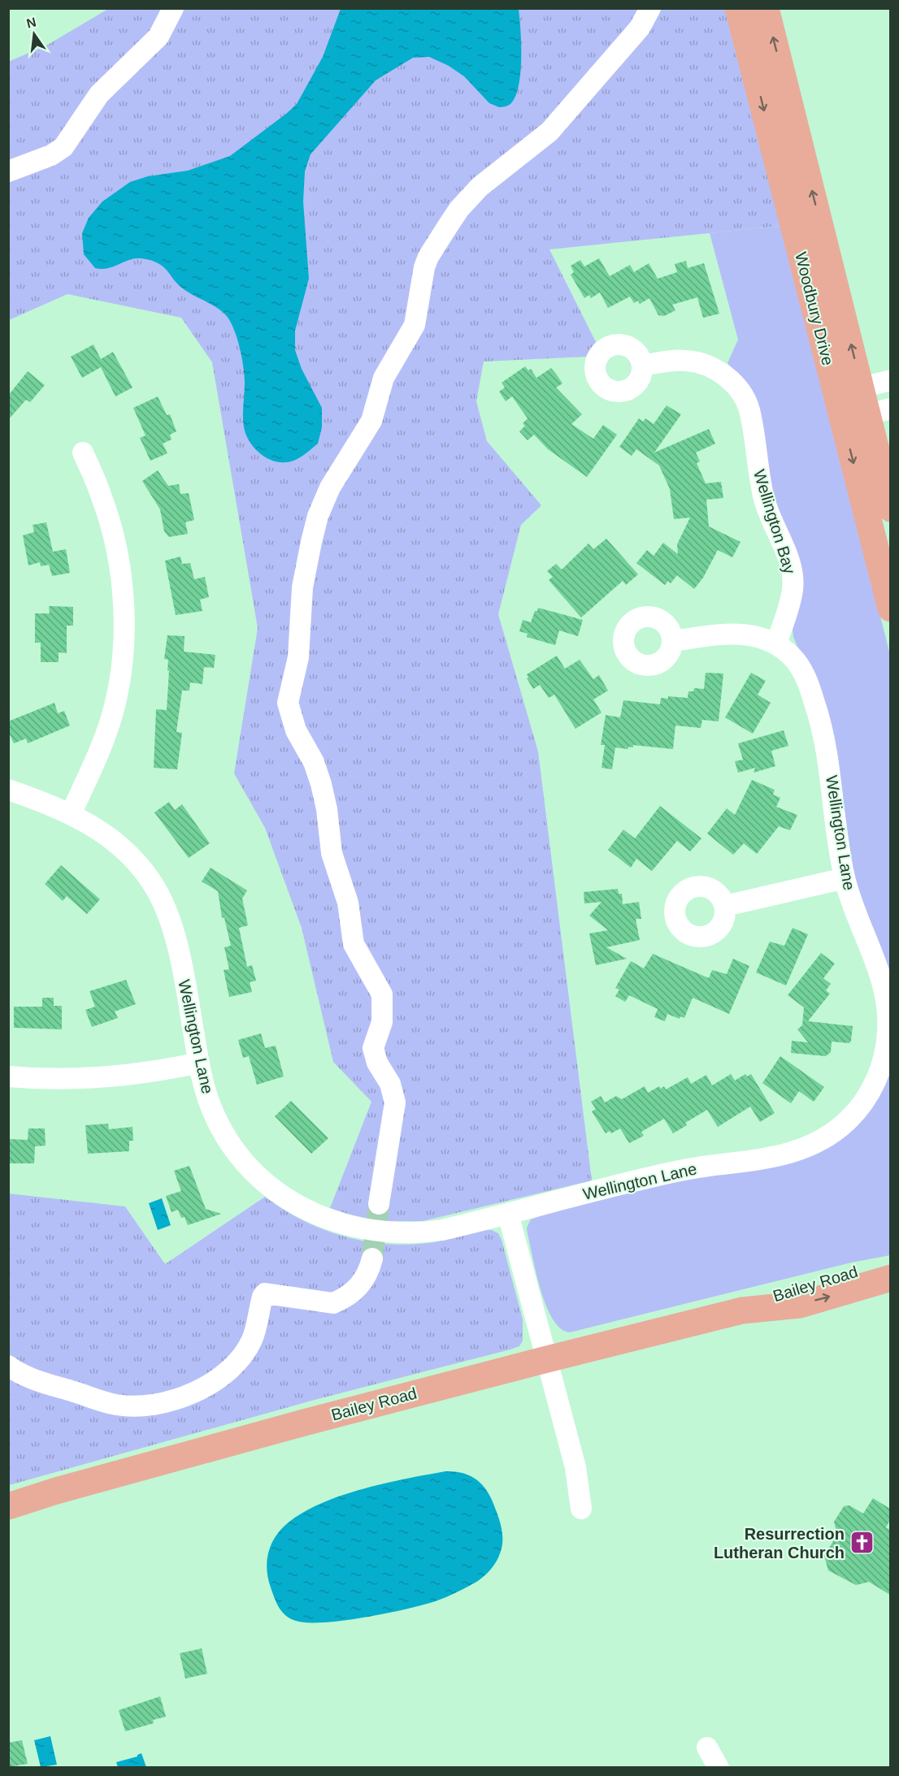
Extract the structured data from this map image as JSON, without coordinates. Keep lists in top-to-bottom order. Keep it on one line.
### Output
{"streets":{"main road":["Woodbury Drive","Bailey Road"],"street":["Wellington Bay","Wellington Lane"]},"crossings":[["Wellington Bay","Wellington Lane"]],"places":{"church":["Resurrection Lutheran Church"]},"north":"top"}
